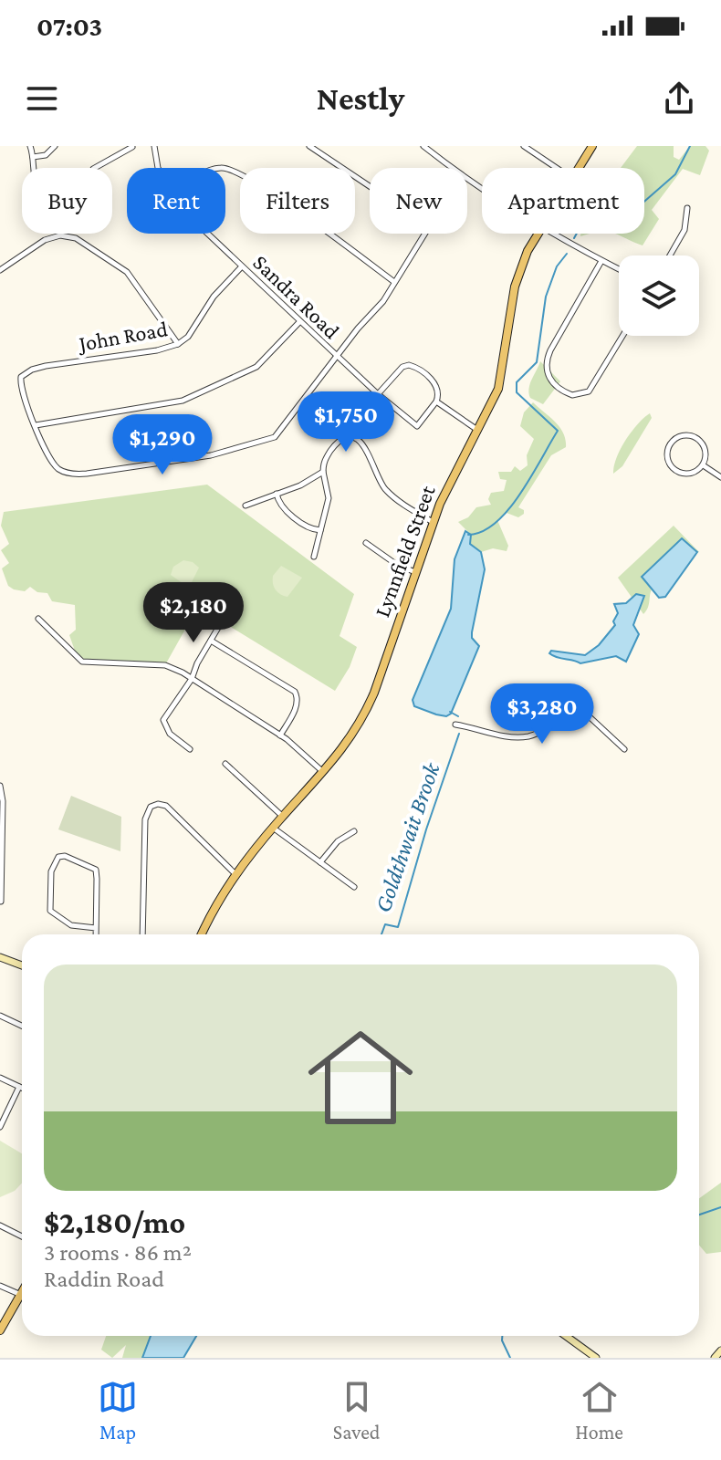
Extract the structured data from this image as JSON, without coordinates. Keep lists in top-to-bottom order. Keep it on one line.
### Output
{"streets":{"main road":["Lynnfield Street"],"street":["Sandra Road","John Road"]},"crossings":[["Sandra Road","John Road"]],"water":["Goldthwait Brook"],"page":{"status":"07:03","header":"Nestly","chip":["Buy","Rent","Filters","New","Apartment"],"price":["$1,750","$1,290","$2,180","$3,280"],"list":[{"name":"$2,180/mo","note":"3 rooms · 86 m² · Raddin Road"}],"tabs":["Map","Saved","Home"]}}
